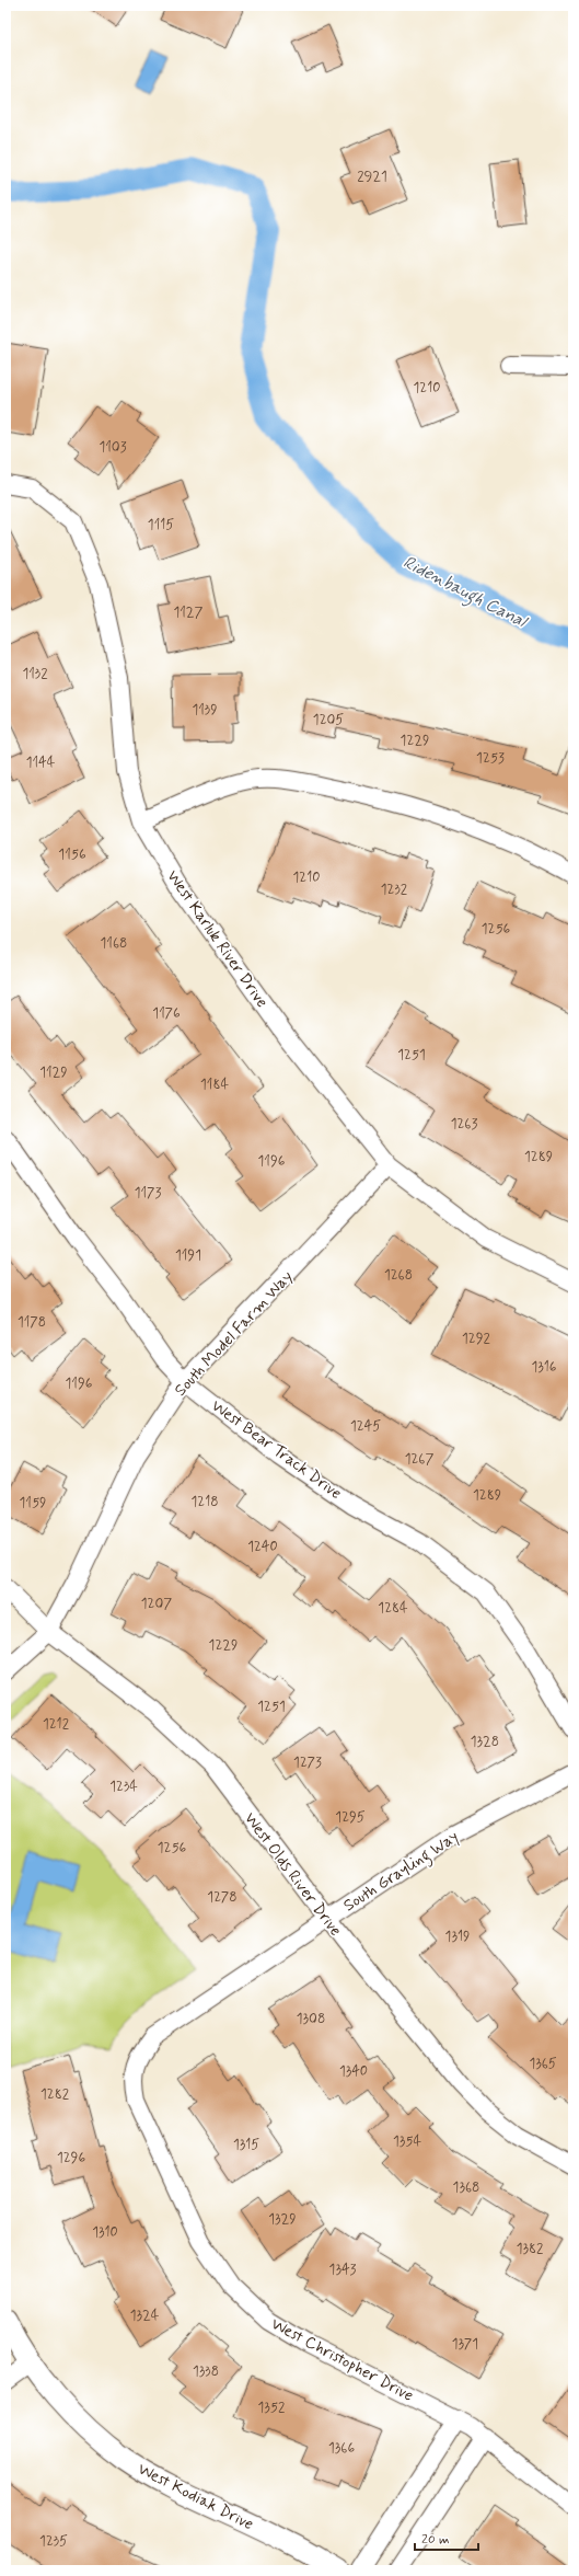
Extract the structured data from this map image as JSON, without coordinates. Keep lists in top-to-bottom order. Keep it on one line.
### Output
{"streets":{"street":["West Karluk River Drive","South Model Farm Way","West Bear Track Drive","South Grayling Way","West Olds River Drive","West Christopher Drive","West Kodiak Drive"]},"crossings":[["West Karluk River Drive","South Model Farm Way"],["South Model Farm Way","West Bear Track Drive"],["South Model Farm Way","West Olds River Drive"],["South Grayling Way","West Olds River Drive"],["South Grayling Way","West Christopher Drive"]],"water":["Ridenbaugh Canal"],"house_numbers":["2921","1210","1103","1115","1127","1132","1139","1205","1229","1253","1144","1156","1210","1232","1256","1168","1176","1251","1129","1184","1263","1289","1196","1173","1191","1268","1178","1292","1316","1196","1245","1267","1289","1218","1159","1240","1207","1284","1229","1251","1212","1328","1273","1234","1295","1256","1278","1319","1308","1365","1340","1282","1354","1315","1296","1368","1329","1310","1382","1343","1324","1371","1338","1352","1366","1235"],"scale_bar":"20 m"}
